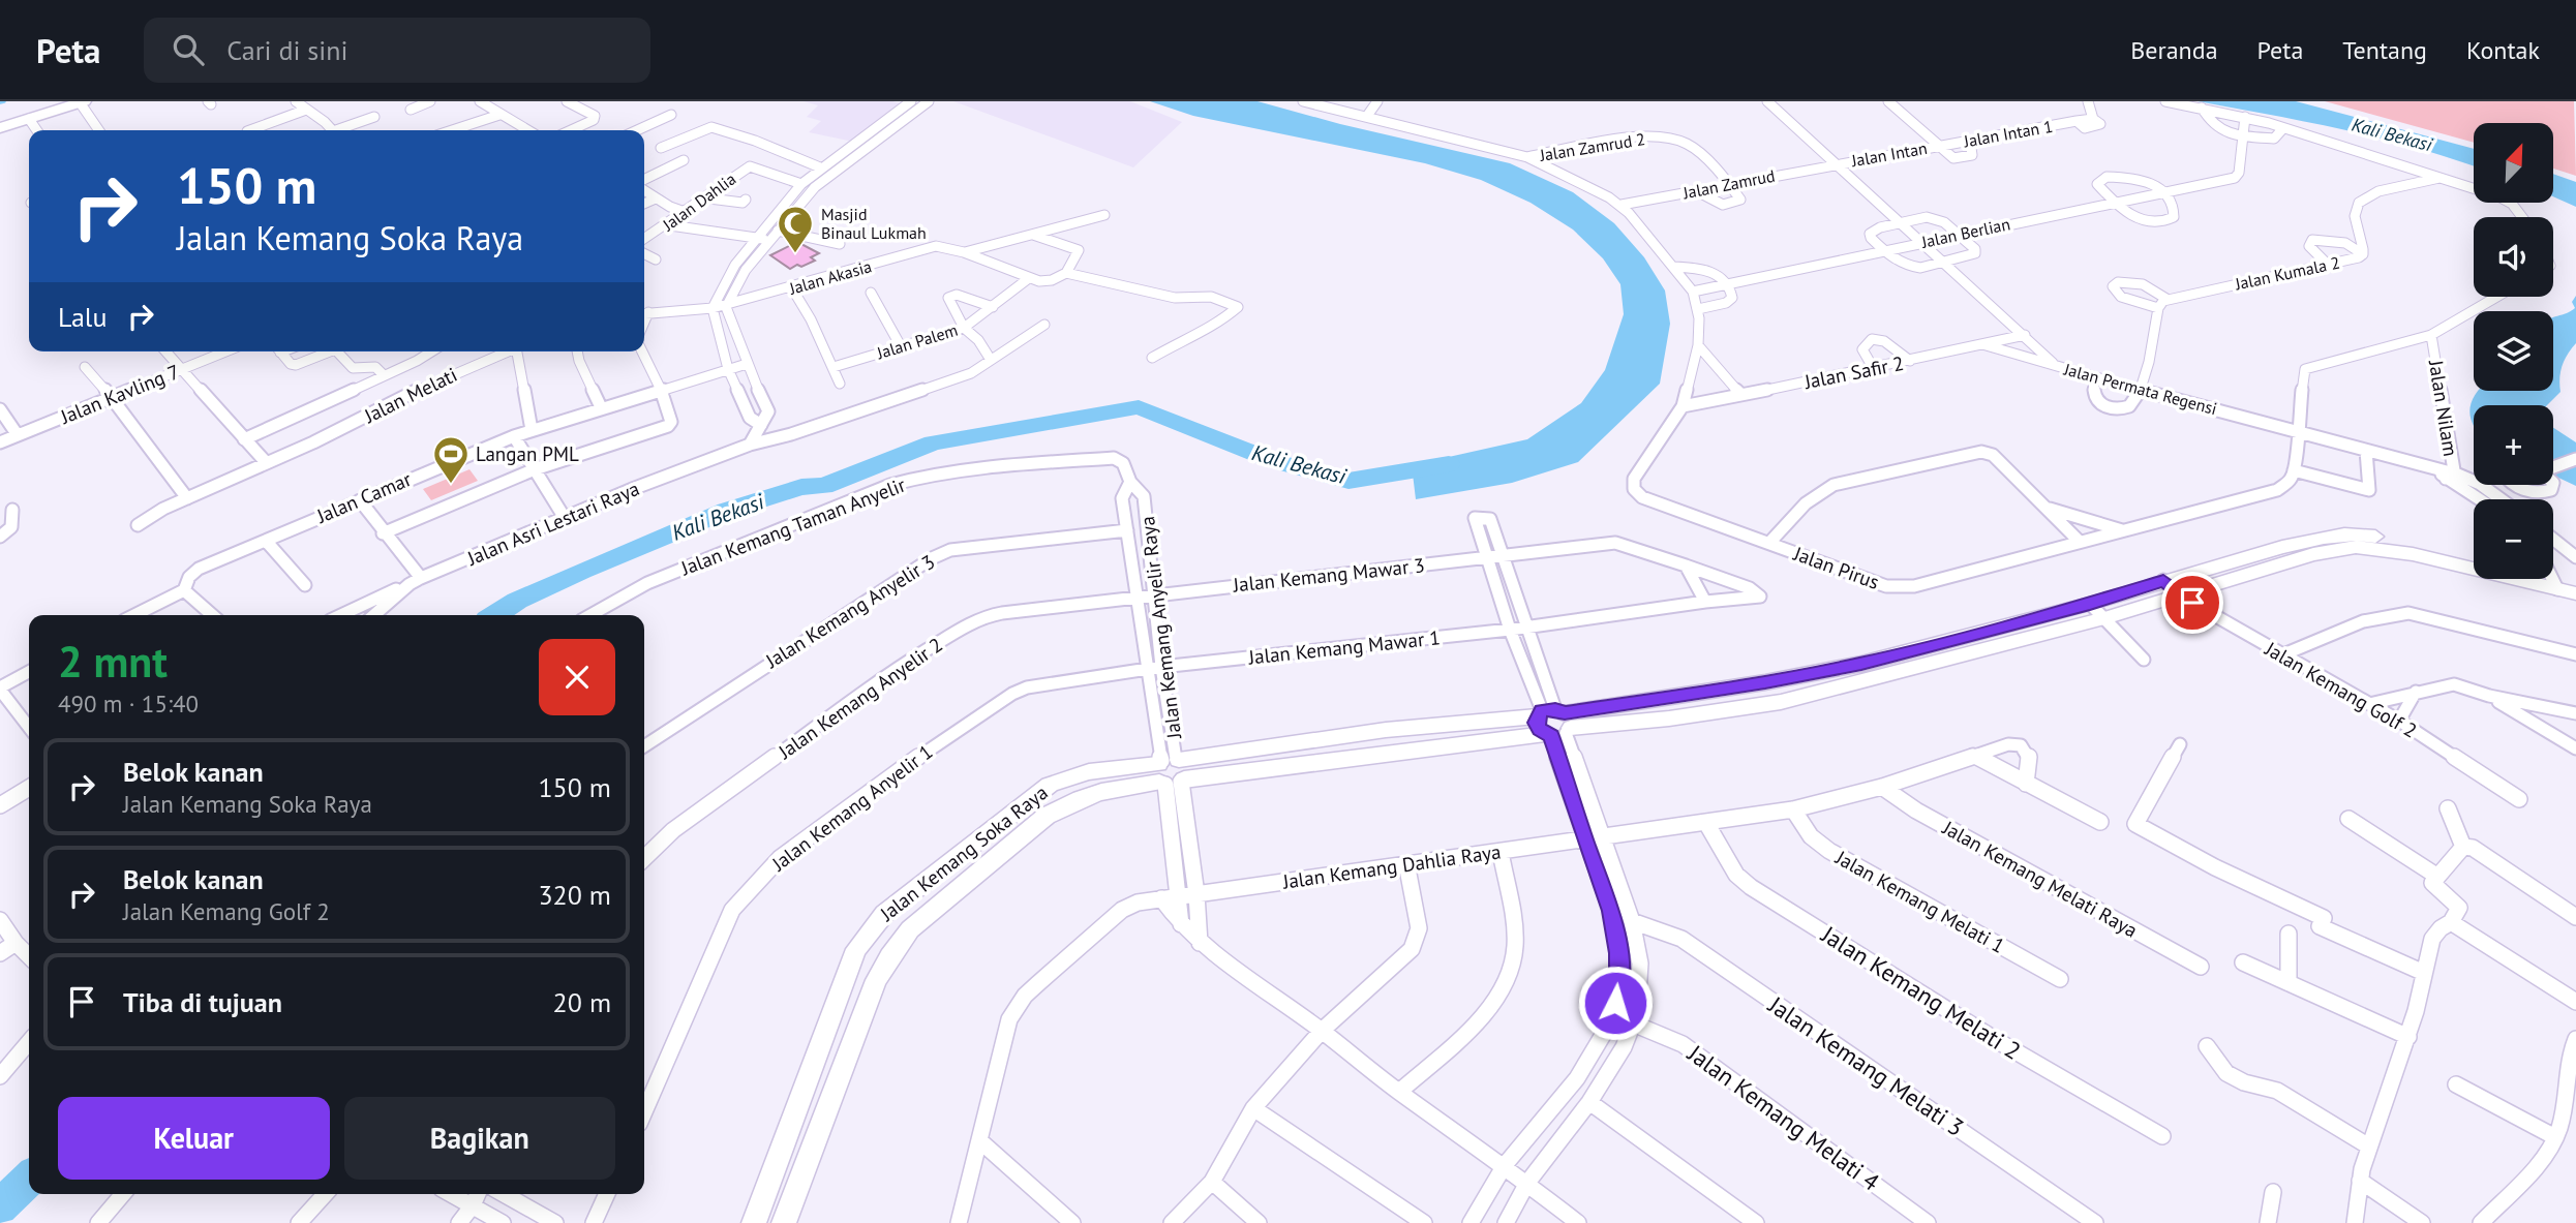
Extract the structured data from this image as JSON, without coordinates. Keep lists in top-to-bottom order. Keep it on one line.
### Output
{"streets":{"street":["Jalan Intan 1","Jalan Zamrud 2","Jalan Intan","Jalan Zamrud","Jalan Dahlia","Jalan Berlian","Jalan Kumala 2","Jalan Akasia","Jalan Palem","Jalan Safir 2","Jalan Permata Regensi","Jalan Kavling 7","Jalan Melati","Jalan Nilam","Jalan Camar","Jalan Asri Lestari Raya","Jalan Kemang Taman Anyelir","Jalan Pirus","Jalan Kemang Mawar 3","Jalan Kemang Anyelir 3","Jalan Kemang Anyelir Raya","Jalan Kemang Mawar 1","Jalan Kemang Golf 2","Jalan Kemang Anyelir 2","Jalan Kemang Anyelir 1","Jalan Kemang Soka Raya","Jalan Kemang Dahlia Raya","Jalan Kemang Melati Raya","Jalan Kemang Melati 1","Jalan Kemang Melati 2","Jalan Kemang Melati 3","Jalan Kemang Melati 4"]},"crossings":[["Jalan Intan 1","Jalan Intan"],["Jalan Zamrud 2","Jalan Zamrud"],["Jalan Intan","Jalan Zamrud"],["Jalan Intan","Jalan Permata Regensi"],["Jalan Zamrud","Jalan Permata Regensi"],["Jalan Berlian","Jalan Permata Regensi"],["Jalan Berlian","Jalan Pirus"],["Jalan Safir 2","Jalan Permata Regensi"],["Jalan Safir 2","Jalan Pirus"],["Jalan Permata Regensi","Jalan Nilam"],["Jalan Melati","Jalan Camar"],["Jalan Kemang Taman Anyelir","Jalan Kemang Anyelir Raya"],["Jalan Kemang Mawar 3","Jalan Kemang Anyelir Raya"],["Jalan Kemang Mawar 3","Jalan Kemang Anyelir 2"],["Jalan Kemang Anyelir 3","Jalan Kemang Anyelir Raya"],["Jalan Kemang Anyelir Raya","Jalan Kemang Mawar 1"],["Jalan Kemang Anyelir Raya","Jalan Kemang Anyelir 2"],["Jalan Kemang Anyelir Raya","Jalan Kemang Anyelir 1"],["Jalan Kemang Anyelir Raya","Jalan Kemang Soka Raya"],["Jalan Kemang Anyelir Raya","Jalan Kemang Dahlia Raya"],["Jalan Kemang Mawar 1","Jalan Kemang Anyelir 1"],["Jalan Kemang Golf 2","Jalan Kemang Soka Raya"],["Jalan Kemang Dahlia Raya","Jalan Kemang Melati Raya"],["Jalan Kemang Dahlia Raya","Jalan Kemang Melati 1"],["Jalan Kemang Dahlia Raya","Jalan Kemang Melati 2"]],"water":["Kali Bekasi"],"places":{"mosque":["Masjid Binaul Lukmah"],"sports":["Langan PML"]},"north":"top right","page":{"header":"Peta","search":"Cari di sini","nav":["Beranda","Peta","Tentang","Kontak"],"map_buttons":["+","−"],"turn":["150 m","Jalan Kemang Soka Raya"],"then":"Lalu","heading":["2 mnt","490 m · 15:40"],"list":[{"name":"Belok kanan","note":"Jalan Kemang Soka Raya","value":"150 m"},{"name":"Belok kanan","note":"Jalan Kemang Golf 2","value":"320 m"},{"name":"Tiba di tujuan","value":"20 m"}],"buttons":["Keluar","Bagikan"]}}
